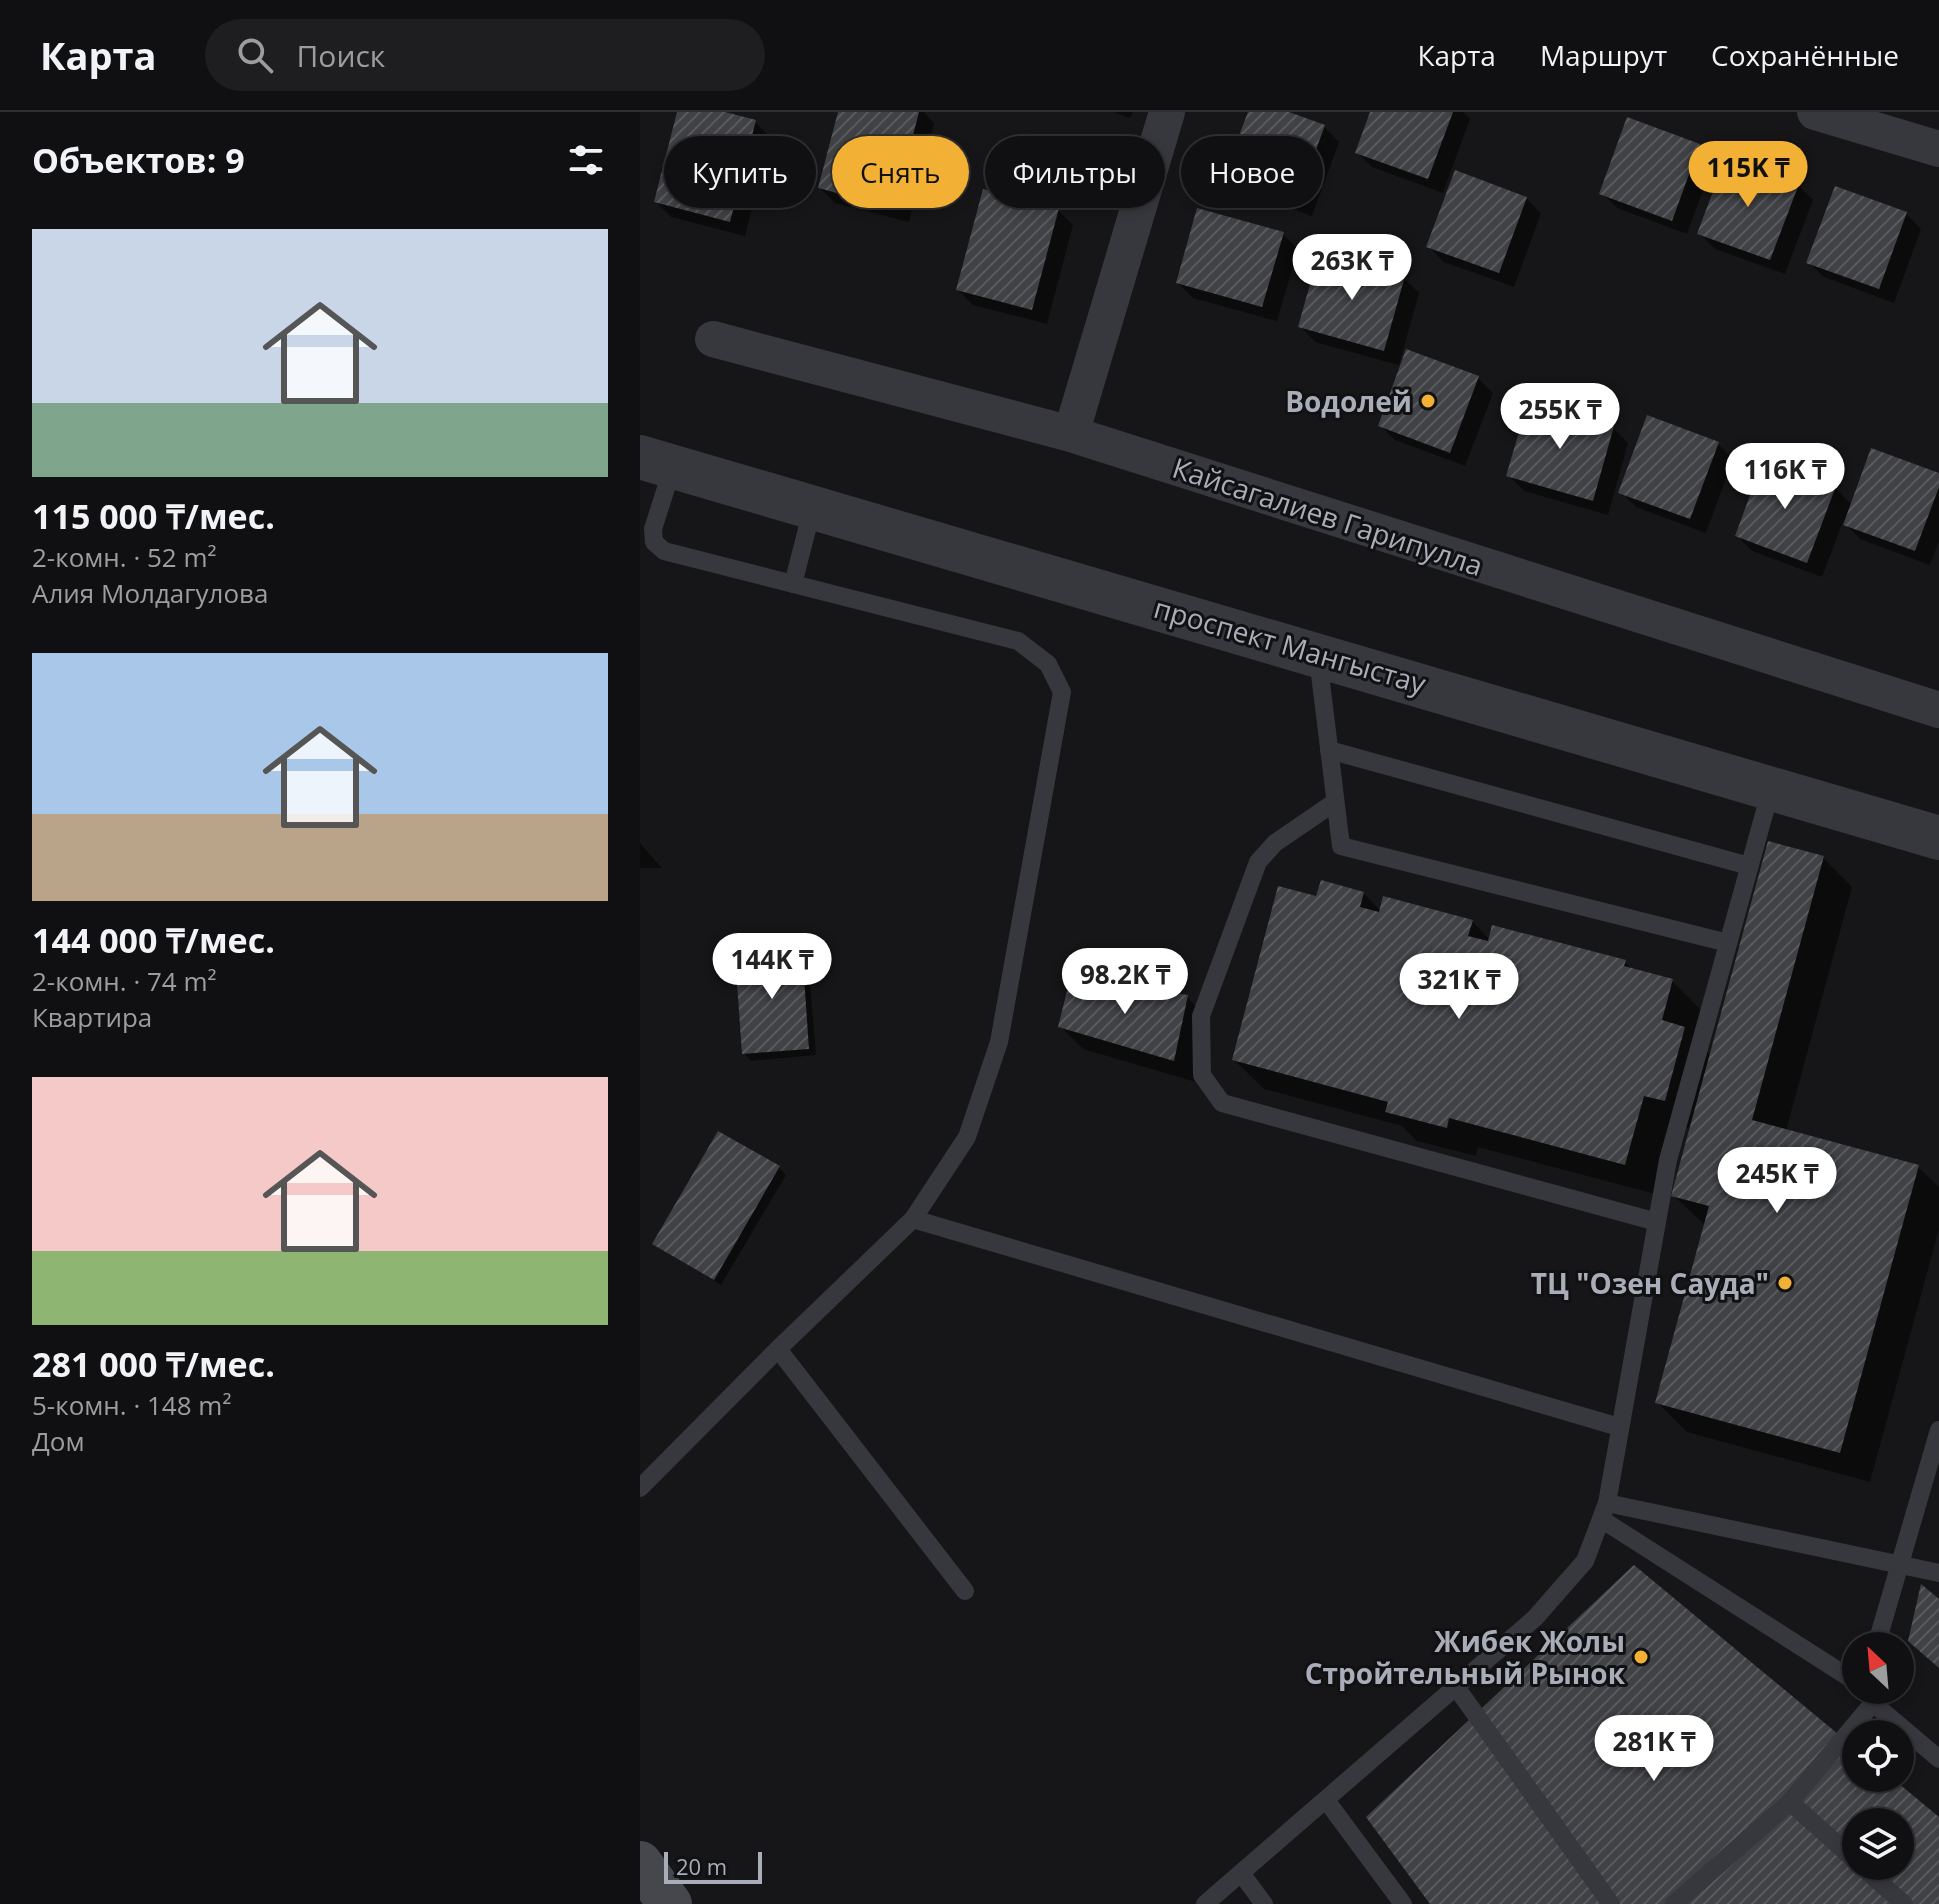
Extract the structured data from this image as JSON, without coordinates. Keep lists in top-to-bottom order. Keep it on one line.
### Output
{"streets":{"street":["Кайсагалиев Гарипулла","проспект Мангыстау"]},"places":["Водолей","ТЦ \"Озен Сауда\"","Жибек Жолы Стройтельный Рынок"],"scale_bar":"20 m","north":"top left","page":{"header":"Карта","search":"Поиск","nav":["Карта","Маршрут","Сохранённые"],"heading":"Объектов: 9","chip":["Купить","Снять","Фильтры","Новое"],"price":["115K ₸","263K ₸","255K ₸","116K ₸","144K ₸","98.2K ₸","321K ₸","245K ₸","281K ₸"],"list":[{"name":"115 000 ₸/мес.","note":"2-комн. · 52 m² · Алия Молдагулова"},{"name":"144 000 ₸/мес.","note":"2-комн. · 74 m² · Квартира"},{"name":"281 000 ₸/мес.","note":"5-комн. · 148 m² · Дом"}],"scale":"20 m"}}
